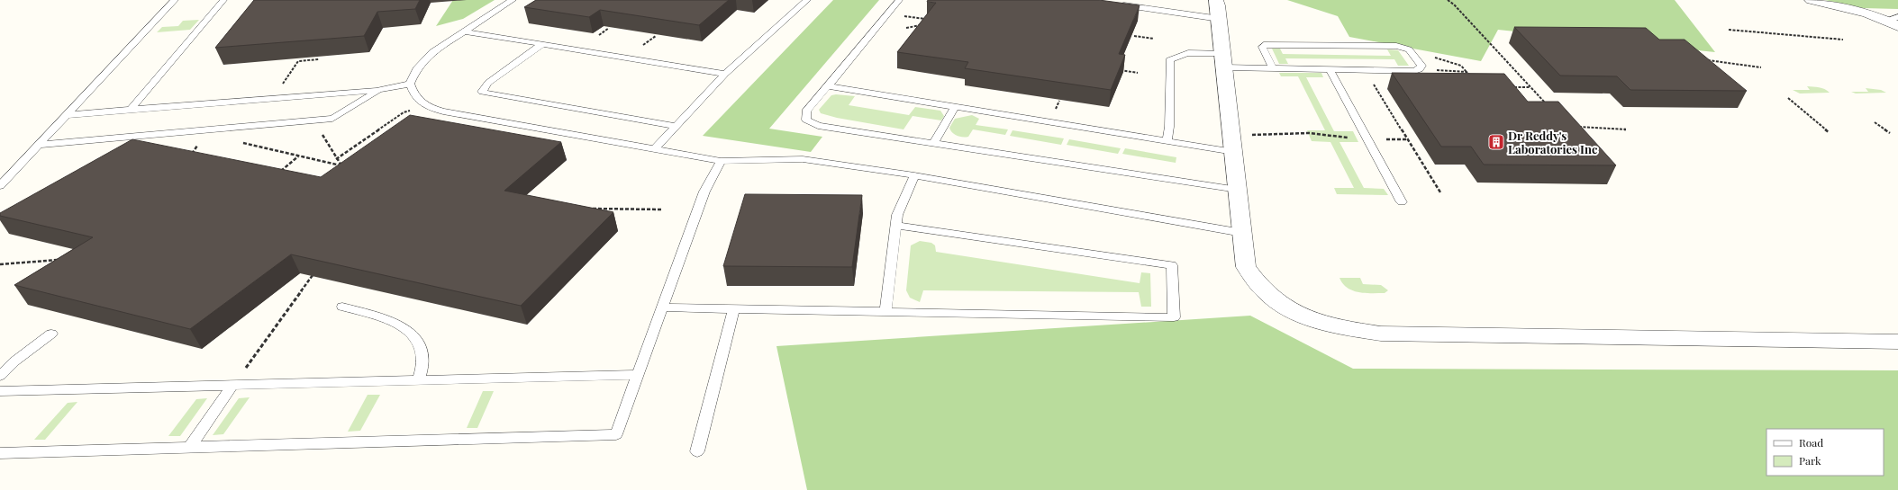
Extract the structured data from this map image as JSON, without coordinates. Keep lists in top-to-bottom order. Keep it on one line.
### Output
{"places":{"building":["Dr Reddy's Laboratories Inc"]},"legend":["Road","Park"]}
